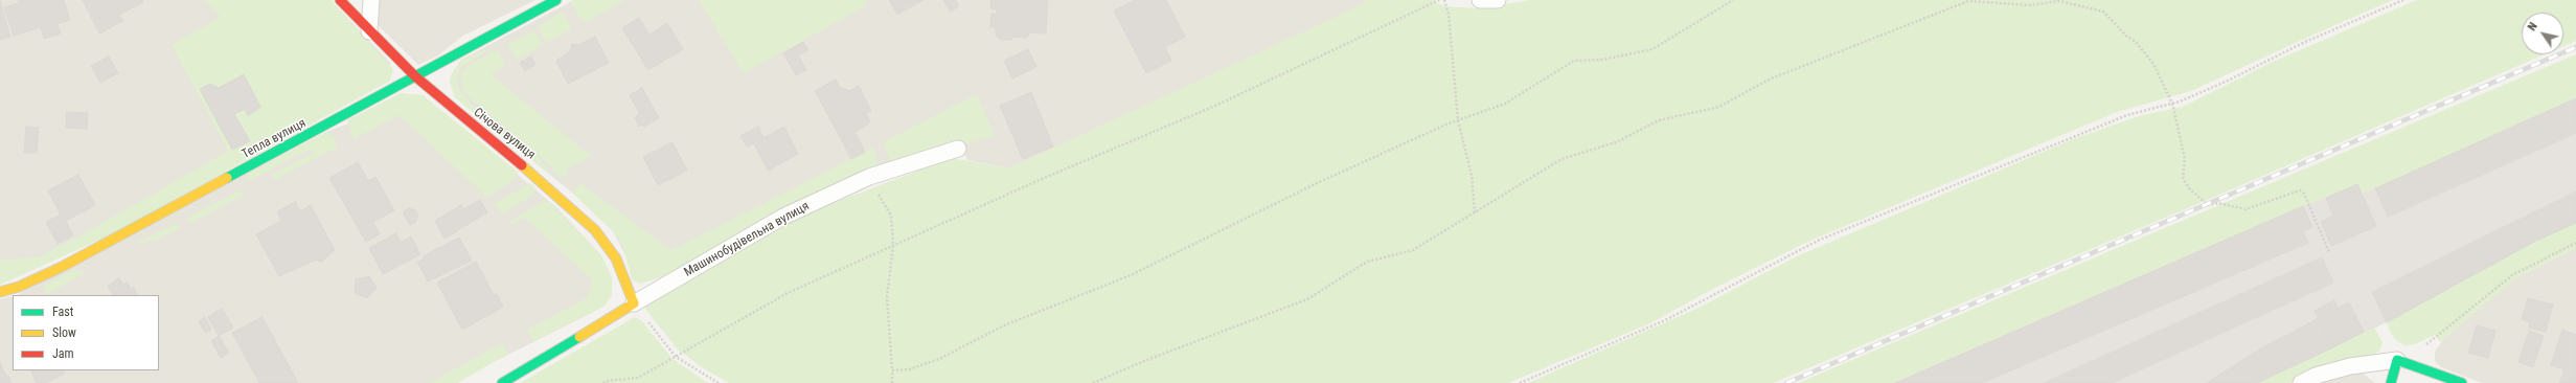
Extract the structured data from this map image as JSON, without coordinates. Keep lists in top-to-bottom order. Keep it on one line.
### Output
{"streets":{"street":["Січова вулиця","Тепла вулиця"],"lane":["Машинобудівельна вулиця"]},"crossings":[["Січова вулиця","Тепла вулиця"],["Січова вулиця","Машинобудівельна вулиця"]],"legend":["Fast","Slow","Jam"],"north":"top left"}
